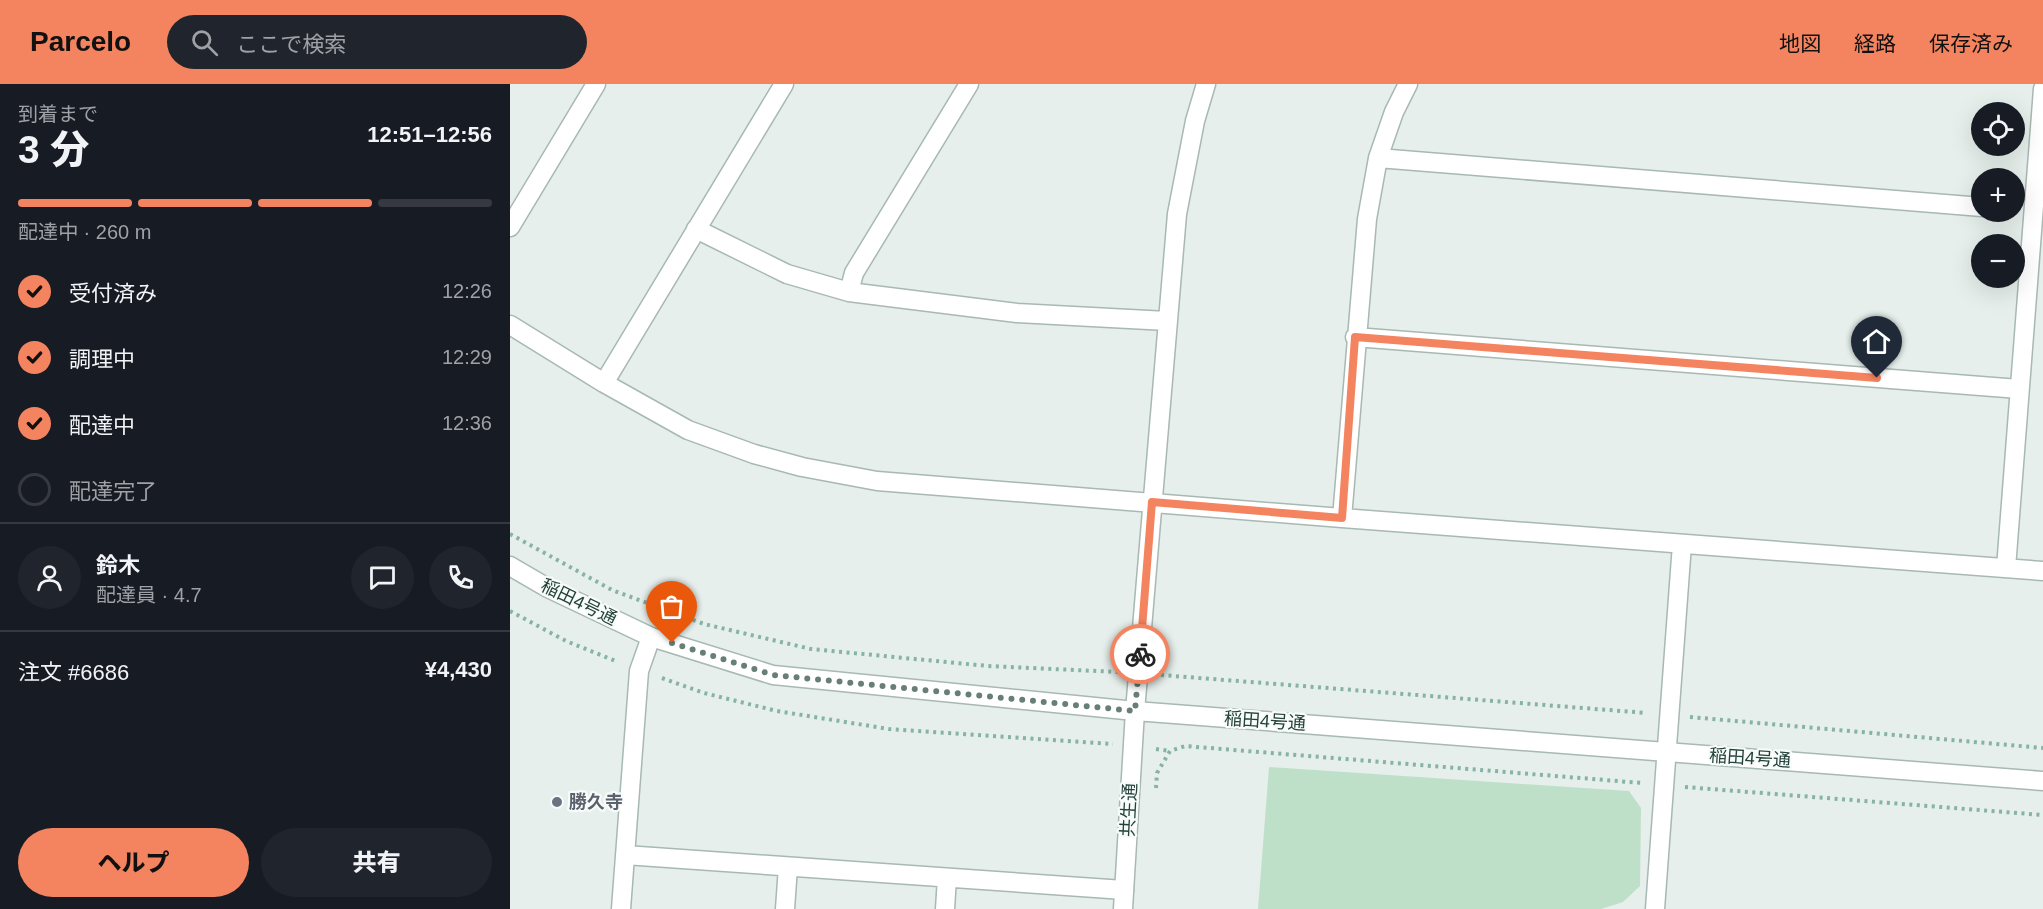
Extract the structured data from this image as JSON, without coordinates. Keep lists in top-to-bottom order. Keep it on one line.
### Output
{"streets":{"street":["稲田4号通","共生通"]},"crossings":[["稲田4号通","共生通"]],"places":["勝久寺"],"page":{"header":"Parcelo","search":"ここで検索","nav":["地図","経路","保存済み"],"heading":["3 分","到着まで","12:51–12:56"],"panel":["鈴木","配達員 · 4.7","注文 #6686","¥4,430"],"map_buttons":["+","−"],"bar":"配達中 · 260 m","list":[["受付済み","12:26"],["調理中","12:29"],["配達中","12:36"],"配達完了"],"buttons":["ヘルプ","共有"]}}
